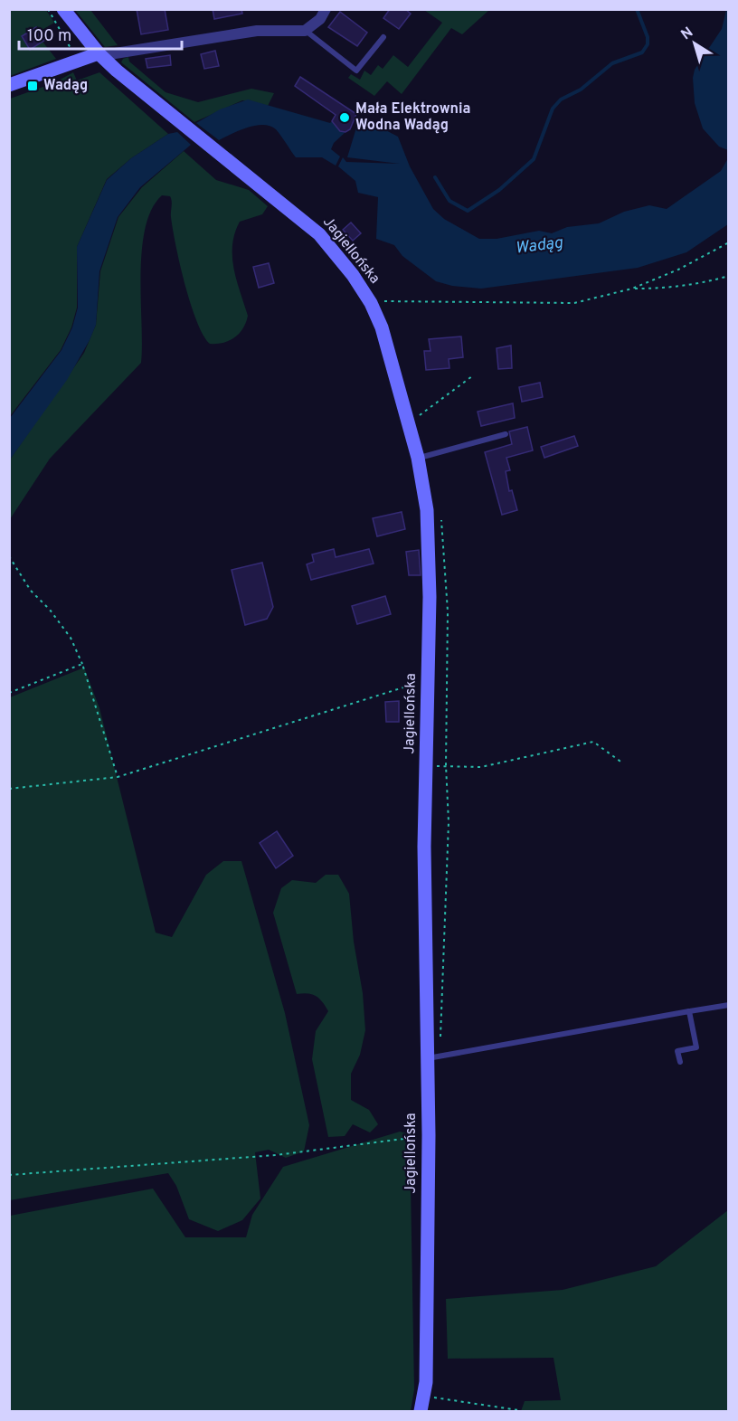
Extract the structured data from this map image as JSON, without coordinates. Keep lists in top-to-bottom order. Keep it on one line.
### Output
{"streets":{"street":["Jagiellońska"]},"water":["Wadąg"],"places":{"transit":["Wadąg"],"other":["Mała Elektrownia Wodna Wadąg"]},"scale_bar":"100 m","north":"top left"}
